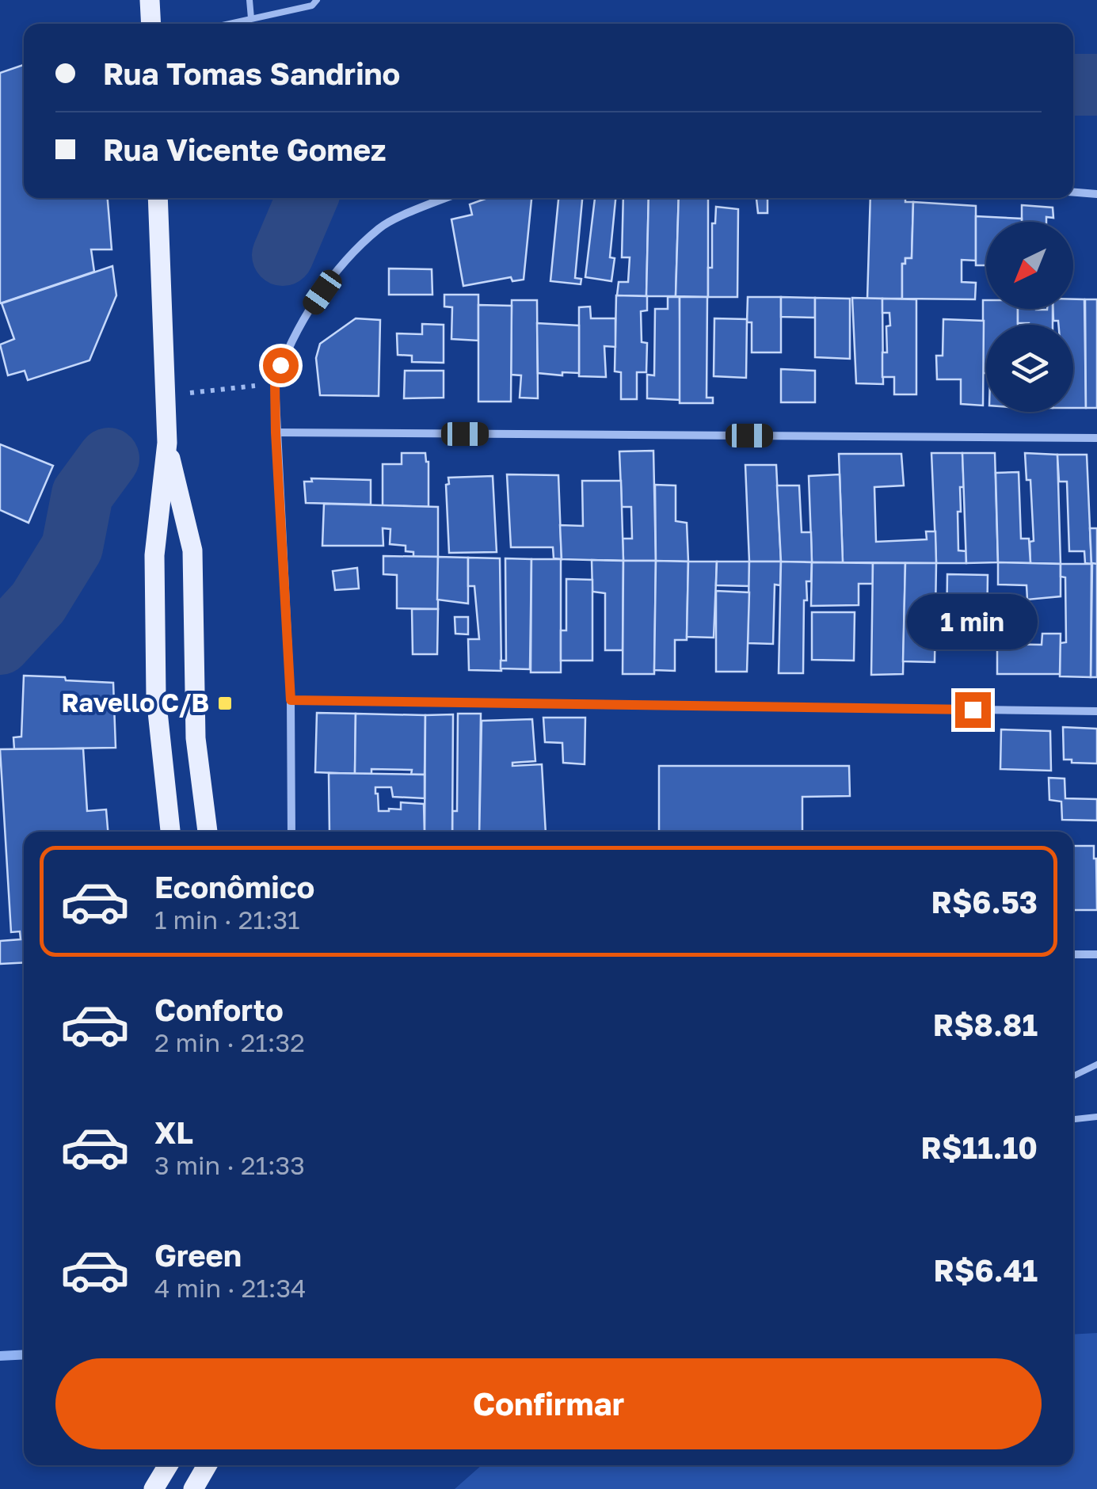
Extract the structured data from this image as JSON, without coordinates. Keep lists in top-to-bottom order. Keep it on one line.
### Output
{"places":{"transit":["Ravello C/B"]},"north":"bottom left","page":{"banner":["Rua Tomas Sandrino","Rua Vicente Gomez"],"bubble":"1 min","list":[{"name":"Econômico","note":"1 min · 21:31","value":"R$6.53"},{"name":"Conforto","note":"2 min · 21:32","value":"R$8.81"},{"name":"XL","note":"3 min · 21:33","value":"R$11.10"},{"name":"Green","note":"4 min · 21:34","value":"R$6.41"}],"buttons":"Confirmar"}}
